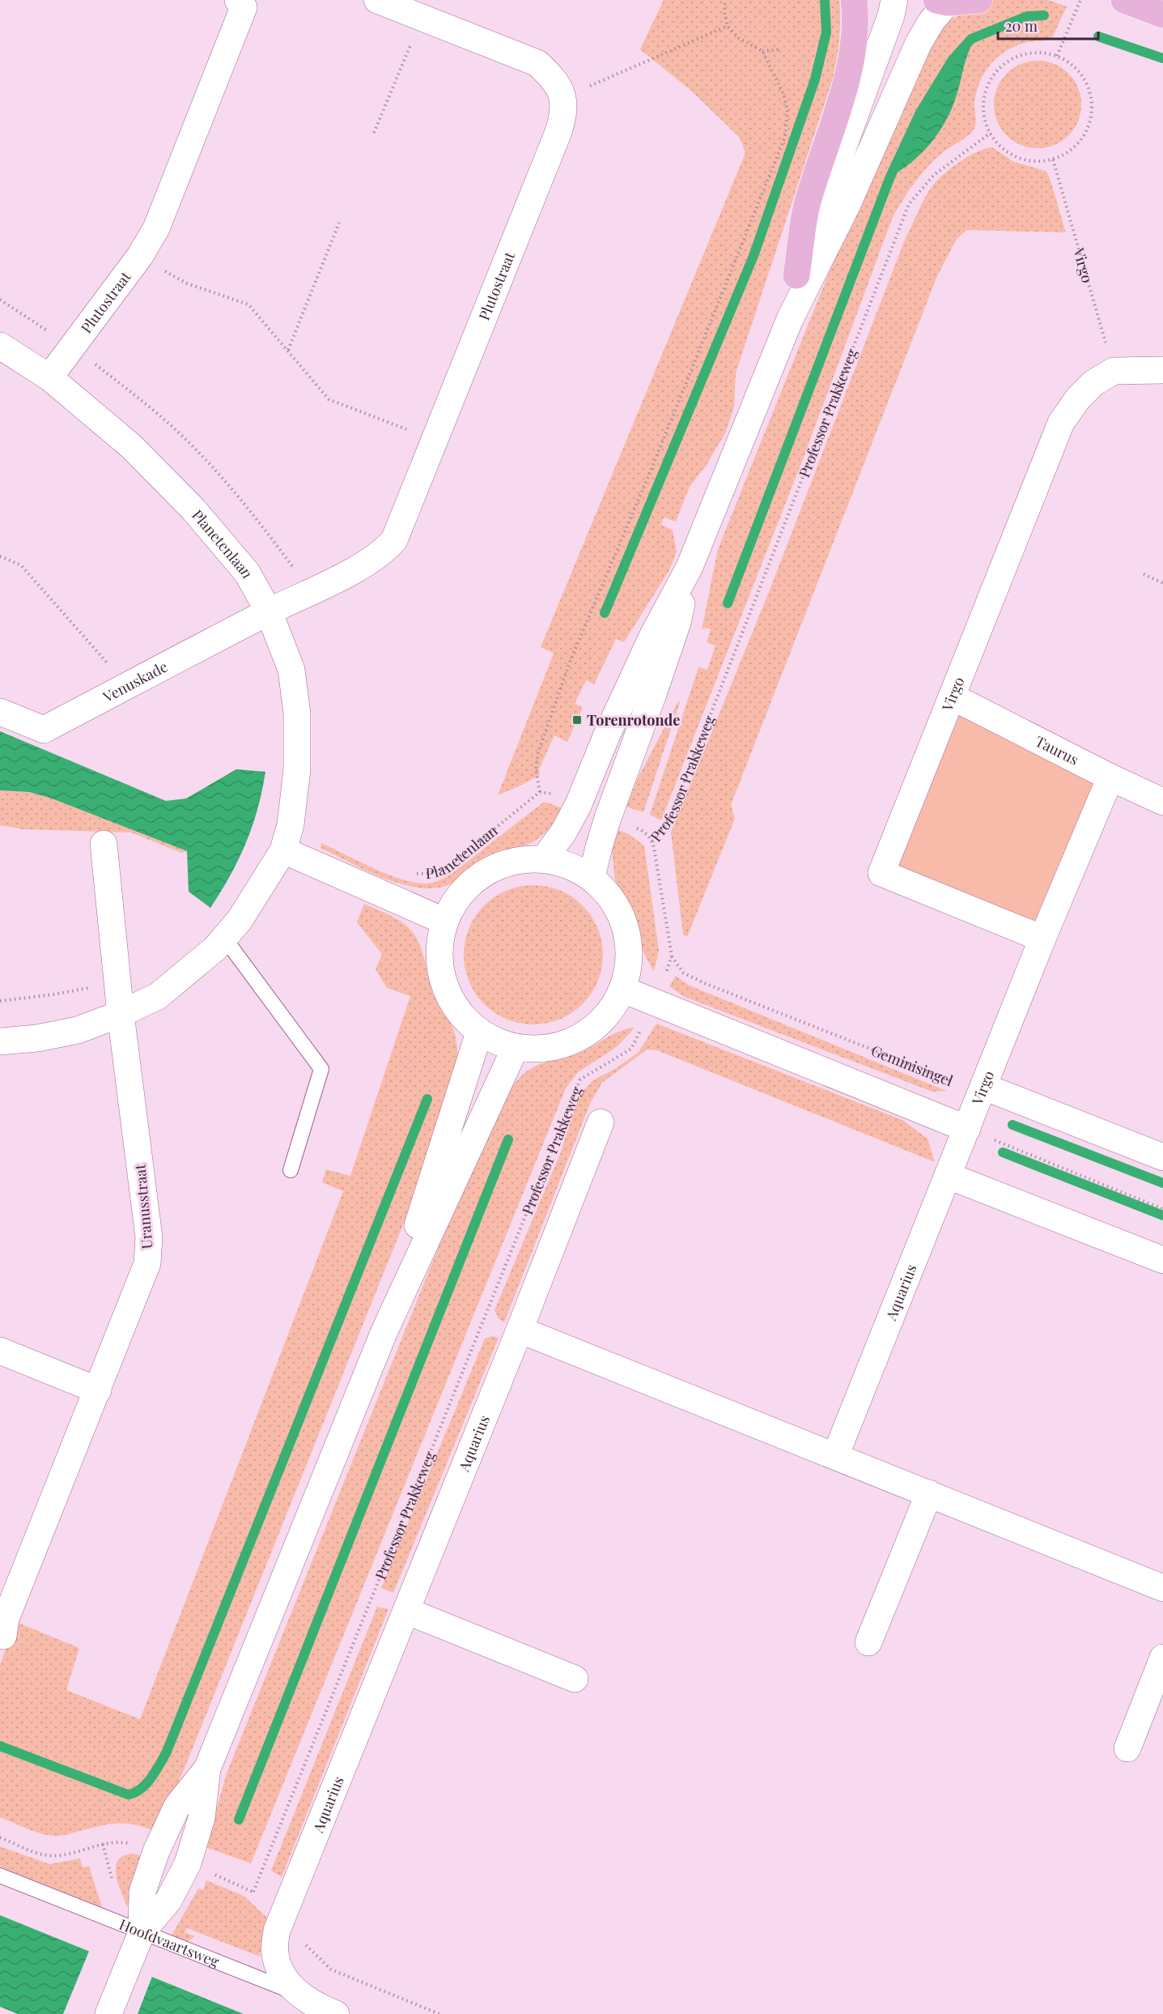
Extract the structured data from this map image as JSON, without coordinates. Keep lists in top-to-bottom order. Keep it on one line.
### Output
{"streets":{"street":["Virgo","Plutostraat","Planetenlaan","Venuskade","Taurus","Uranusstraat","Aquarius","Hoofdvaartsweg"],"path":["Professor Prakkeweg","Geminisingel"]},"crossings":[["Virgo","Professor Prakkeweg"],["Virgo","Taurus"],["Virgo","Geminisingel"],["Virgo","Aquarius"],["Plutostraat","Planetenlaan"],["Plutostraat","Venuskade"],["Professor Prakkeweg","Geminisingel"],["Planetenlaan","Venuskade"],["Planetenlaan","Uranusstraat"],["Aquarius","Hoofdvaartsweg"]],"places":{"transit":["Torenrotonde"]},"scale_bar":"20 m"}
